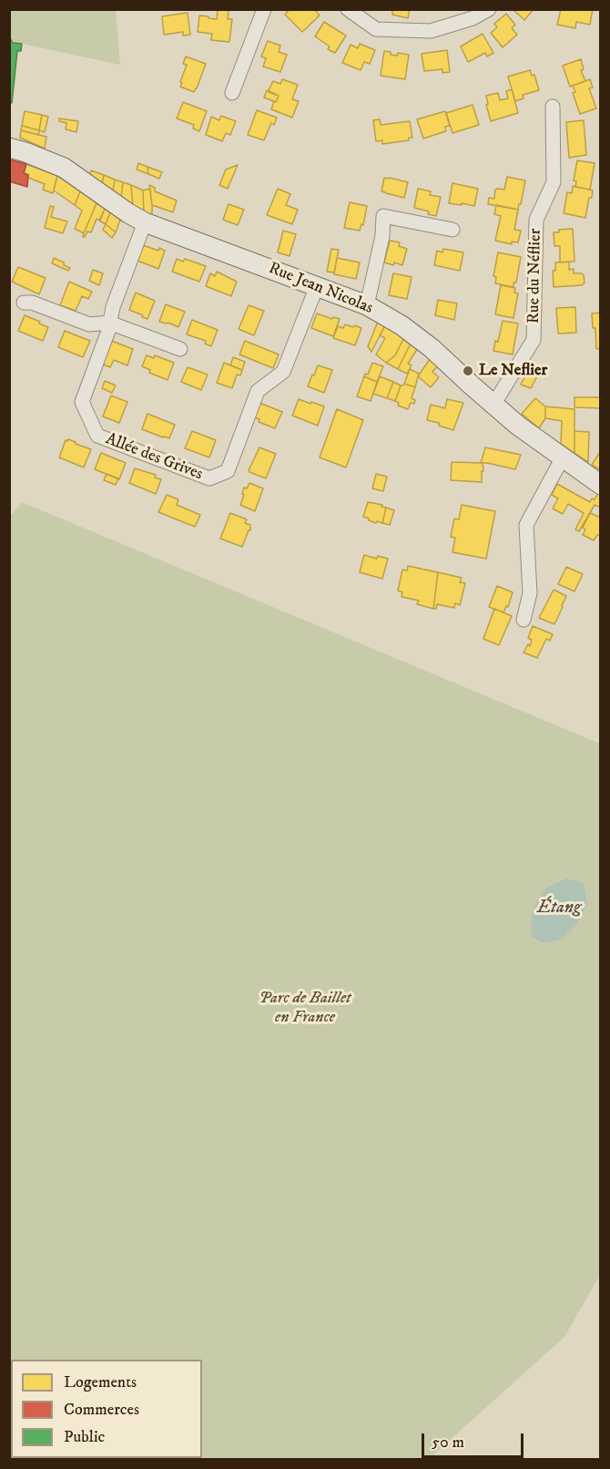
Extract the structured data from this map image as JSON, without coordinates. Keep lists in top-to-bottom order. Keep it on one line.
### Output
{"streets":{"street":["Rue du Néflier","Rue Jean Nicolas","Allée des Grives"]},"crossings":[["Rue du Néflier","Rue Jean Nicolas"],["Rue Jean Nicolas","Allée des Grives"]],"water":["Étang"],"parks":["Parc de Baillet en France"],"places":["Le Neflier"],"legend":["Logements","Commerces","Public"],"scale_bar":"50 m"}
